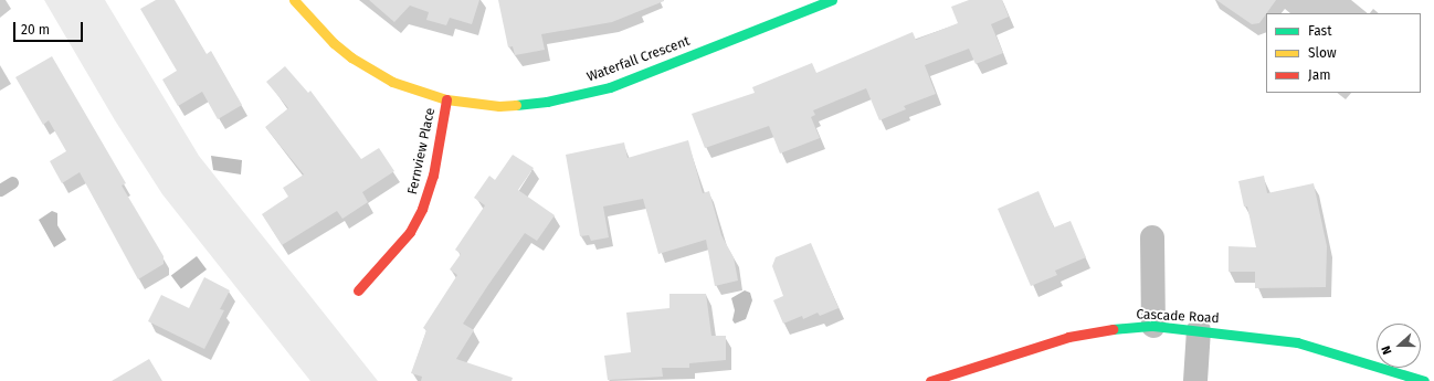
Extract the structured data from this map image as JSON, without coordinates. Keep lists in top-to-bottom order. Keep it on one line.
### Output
{"streets":{"street":["Waterfall Crescent","Fernview Place","Cascade Road"]},"crossings":[["Waterfall Crescent","Fernview Place"]],"legend":["Fast","Slow","Jam"],"scale_bar":"20 m","north":"left"}
